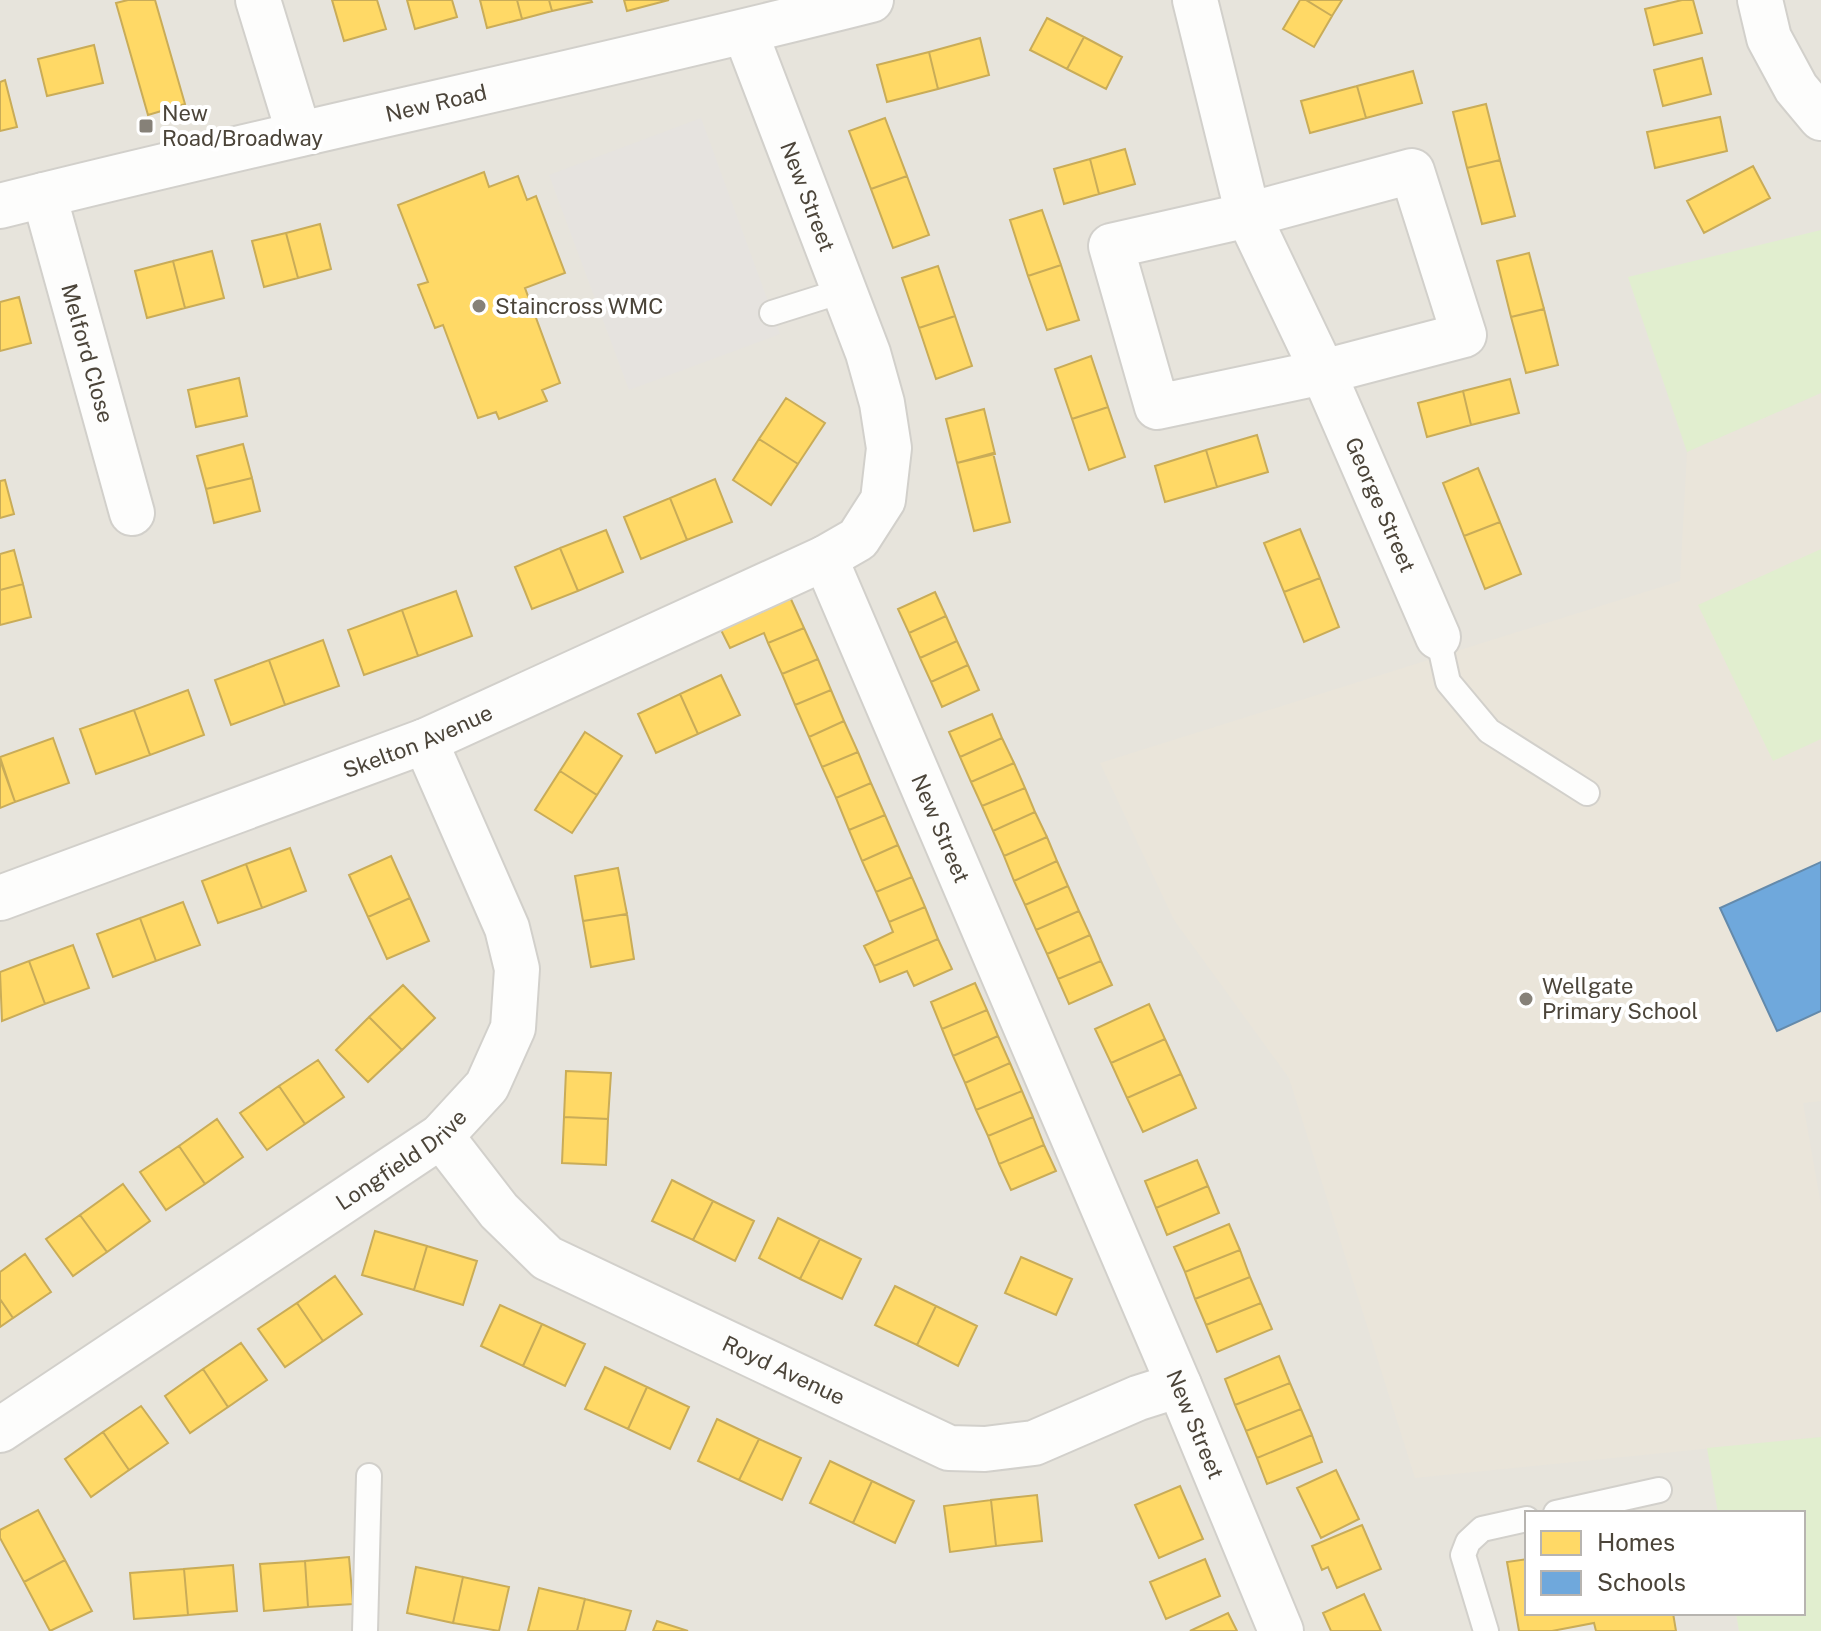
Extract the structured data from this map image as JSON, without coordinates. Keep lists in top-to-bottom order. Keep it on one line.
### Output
{"streets":{"street":["New Road","New Street","Melford Close","George Street","Skelton Avenue","Longfield Drive","Royd Avenue"]},"crossings":[["New Road","New Street"],["New Road","Melford Close"],["New Street","Skelton Avenue"],["New Street","Royd Avenue"],["Skelton Avenue","Longfield Drive"],["Longfield Drive","Royd Avenue"]],"places":{"transit":["New Road/Broadway"],"other":["Staincross WMC","Wellgate Primary School"]},"legend":["Homes","Schools"]}
